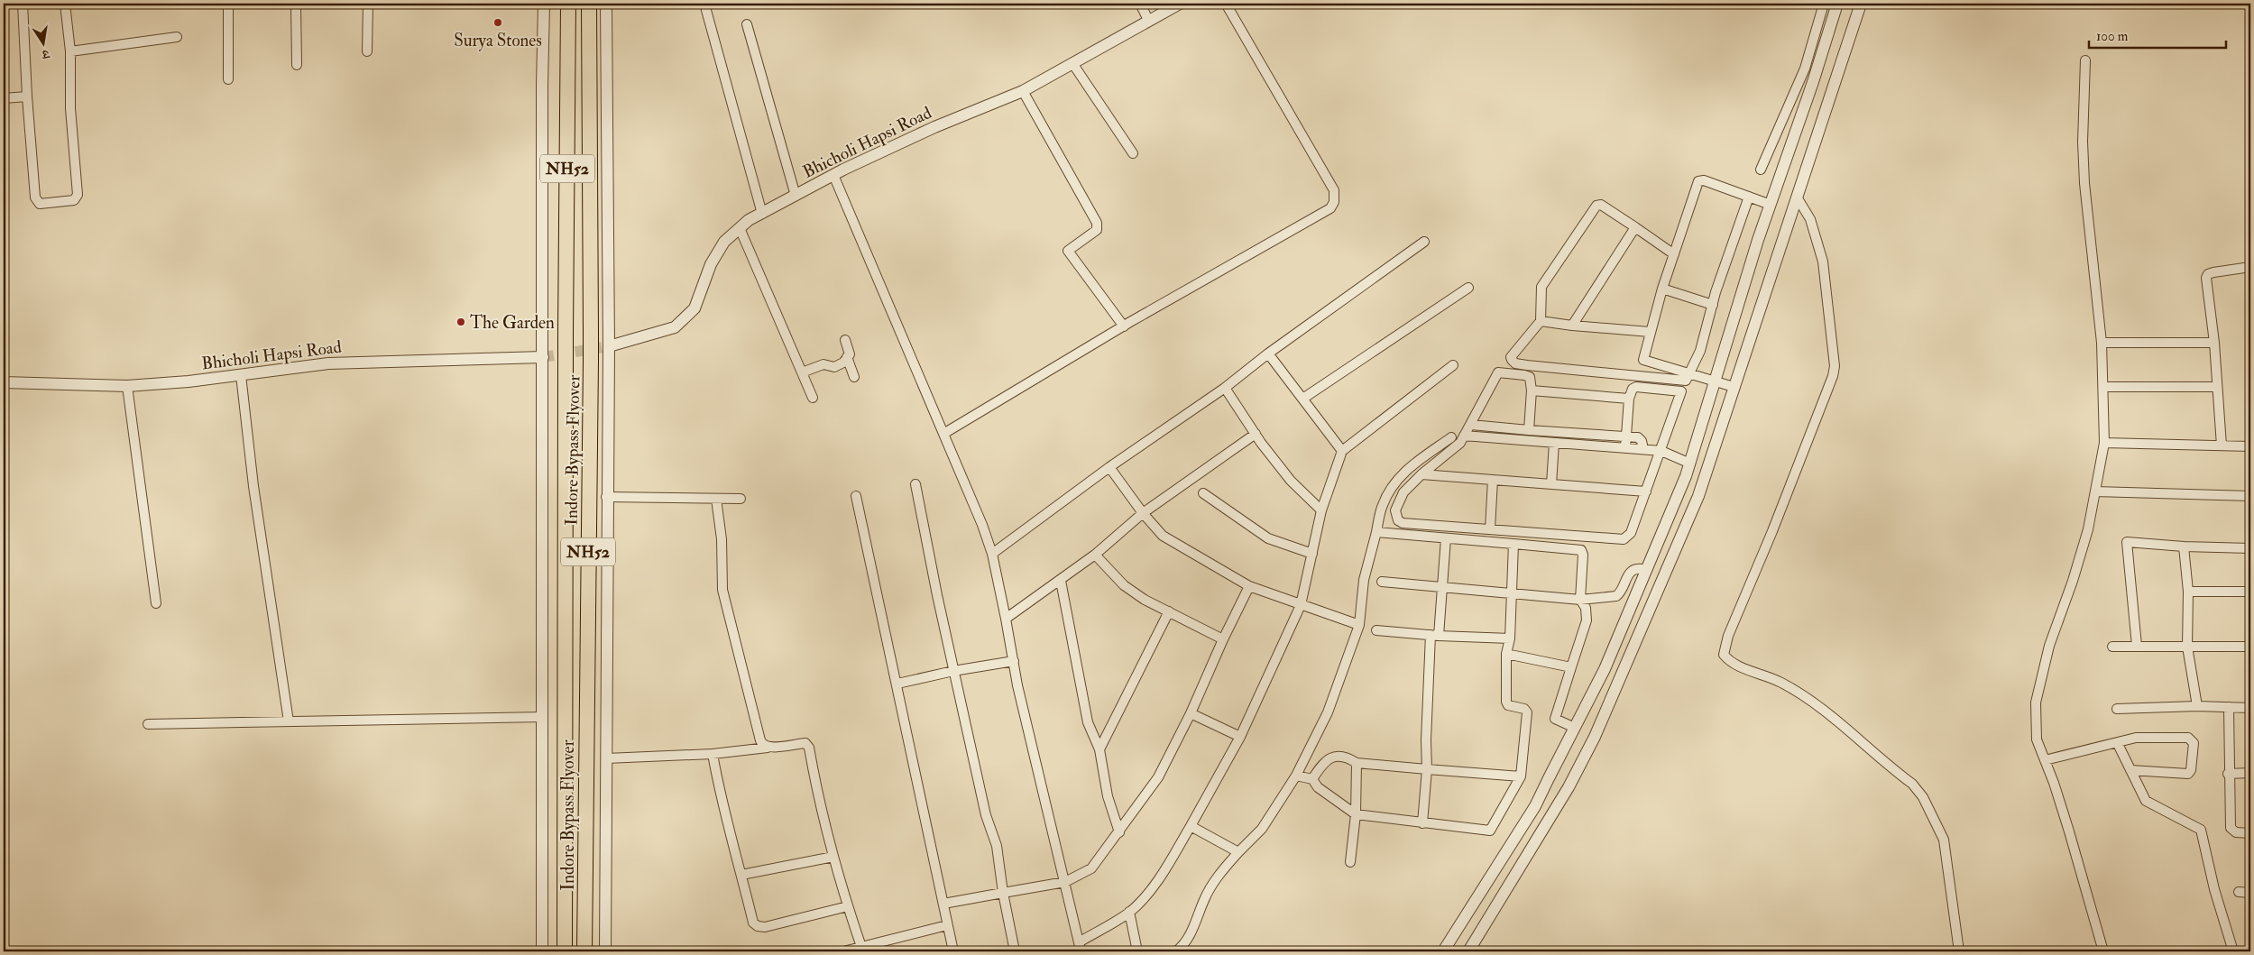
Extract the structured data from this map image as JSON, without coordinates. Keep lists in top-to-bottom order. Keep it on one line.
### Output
{"streets":{"highway":["NH52","Indore Bypass Flyover"],"street":["Bhicholi Hapsi Road"]},"places":["Surya Stones","The Garden"],"scale_bar":"100 m","north":"bottom"}
